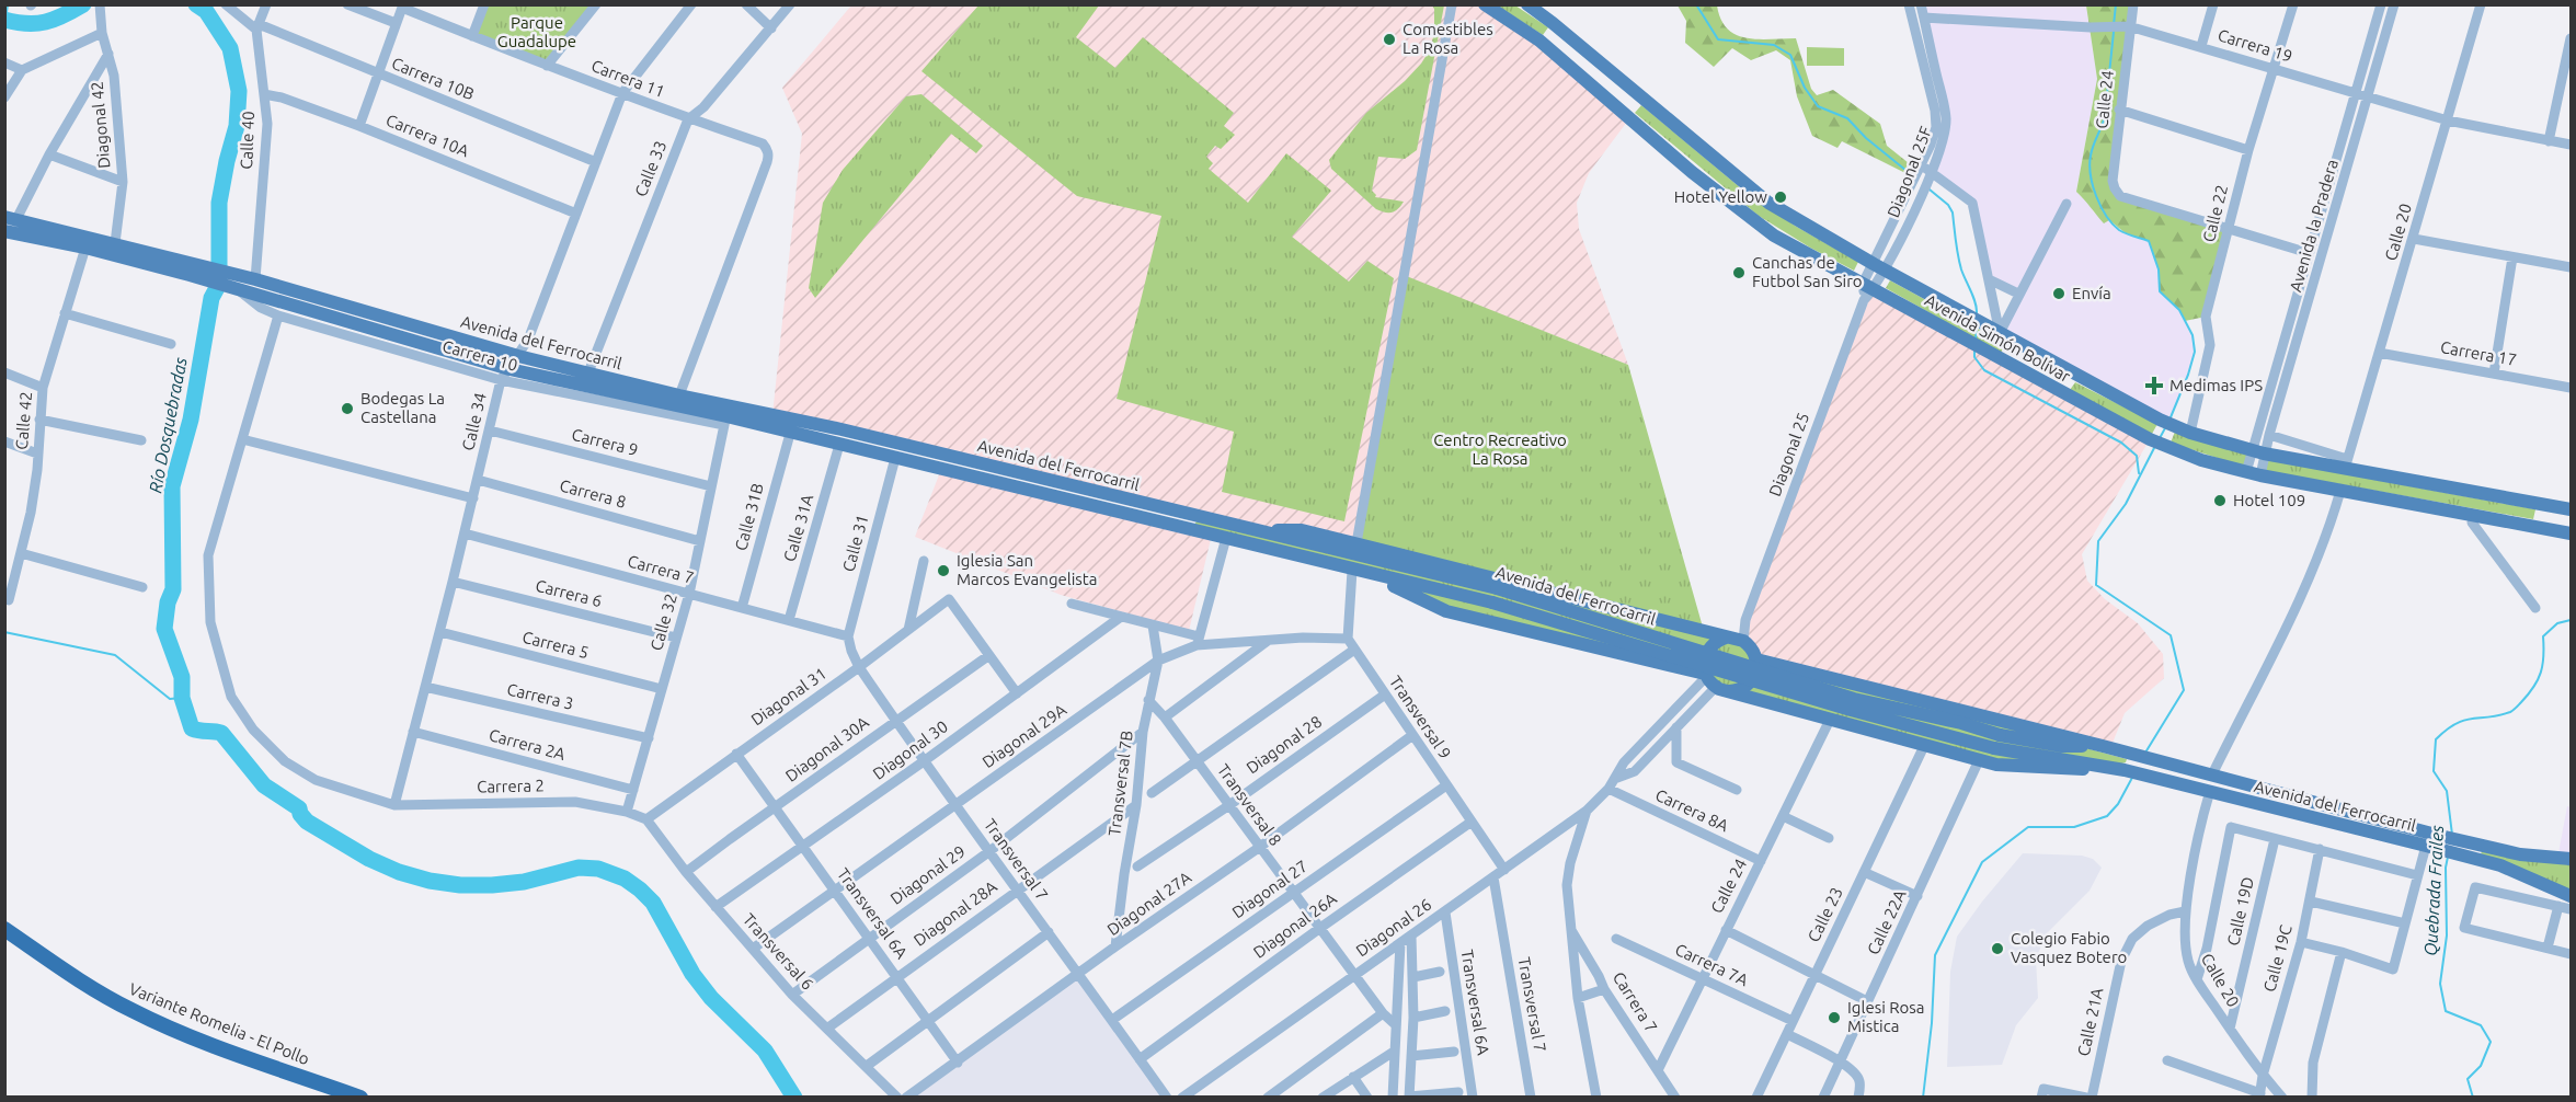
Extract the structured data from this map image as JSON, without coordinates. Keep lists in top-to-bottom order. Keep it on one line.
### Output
{"streets":{"highway":["Variante Romelia - El Pollo"],"main road":["Avenida Simón Bolívar","Avenida del Ferrocarril"],"street":["Carrera 19","Carrera 10B","Carrera 11","Calle 24","Diagonal 42","Carrera 10A","Calle 40","Calle 33","Diagonal 25F","Calle 22","Avenida la Pradera","Calle 20","Carrera 17","Carrera 10","Calle 42","Calle 34","Carrera 9","Diagonal 25","Carrera 8","Calle 31B","Calle 31A","Calle 31","Carrera 7","Carrera 6","Calle 32","Carrera 5","Carrera 3","Diagonal 31","Transversal 9","Diagonal 29A","Carrera 2A","Diagonal 28","Diagonal 30A","Diagonal 30","Transversal 7B","Carrera 2","Transversal 8","Carrera 8A","Transversal 7","Diagonal 29","Diagonal 27","Diagonal 27A","Calle 19D","Transversal 6A","Diagonal 28A","Calle 23","Calle 22A","Diagonal 26A","Diagonal 26","Transversal 6","Calle 19C","Carrera 7A","Calle 21A"]},"crossings":[["Carrera 19","Calle 24"],["Carrera 19","Diagonal 25F"],["Carrera 19","Calle 22"],["Carrera 19","Avenida la Pradera"],["Carrera 19","Calle 20"],["Carrera 10B","Calle 40"],["Carrera 10B","Calle 34"],["Carrera 11","Calle 33"],["Carrera 11","Avenida del Ferrocarril"],["Carrera 11","Calle 34"],["Calle 24","Calle 22"],["Calle 24","Carrera 7"],["Calle 24","Carrera 8A"],["Calle 24","Carrera 7A"],["Diagonal 42","Avenida del Ferrocarril"],["Carrera 10A","Calle 40"],["Carrera 10A","Calle 34"],["Calle 40","Avenida del Ferrocarril"],["Calle 33","Avenida del Ferrocarril"],["Diagonal 25F","Avenida Simón Bolívar"],["Calle 22","Avenida Simón Bolívar"],["Avenida la Pradera","Avenida Simón Bolívar"],["Calle 20","Avenida Simón Bolívar"],["Calle 20","Avenida del Ferrocarril"],["Calle 20","Carrera 17"],["Calle 20","Calle 19D"],["Calle 20","Calle 19C"],["Calle 20","Calle 21A"],["Avenida Simón Bolívar","Diagonal 25"],["Avenida del Ferrocarril","Carrera 10"],["Avenida del Ferrocarril","Calle 42"],["Avenida del Ferrocarril","Calle 34"],["Avenida del Ferrocarril","Calle 31B"],["Avenida del Ferrocarril","Calle 31A"],["Avenida del Ferrocarril","Calle 31"],["Avenida del Ferrocarril","Calle 32"],["Carrera 10","Calle 34"],["Carrera 10","Calle 32"],["Carrera 10","Carrera 2"],["Calle 34","Carrera 9"],["Calle 34","Carrera 8"],["Calle 34","Carrera 7"],["Calle 34","Carrera 6"],["Calle 34","Carrera 5"],["Calle 34","Carrera 3"],["Calle 34","Carrera 2A"],["Calle 34","Carrera 2"],["Carrera 9","Calle 32"],["Diagonal 25","Diagonal 26"],["Carrera 8","Calle 32"],["Calle 31B","Carrera 7"],["Calle 31A","Carrera 7"],["Calle 31","Carrera 7"],["Calle 31","Transversal 7"],["Carrera 7","Calle 32"],["Carrera 7","Transversal 7"],["Carrera 6","Calle 32"],["Calle 32","Carrera 5"],["Calle 32","Carrera 3"],["Calle 32","Carrera 2A"],["Calle 32","Carrera 2"],["Diagonal 31","Diagonal 30A"],["Diagonal 31","Transversal 7"],["Diagonal 31","Transversal 6A"],["Diagonal 31","Transversal 6"],["Transversal 9","Diagonal 29A"],["Transversal 9","Diagonal 28"],["Transversal 9","Diagonal 27"],["Transversal 9","Diagonal 27A"],["Transversal 9","Diagonal 26A"],["Transversal 9","Diagonal 26"],["Diagonal 29A","Transversal 7B"],["Diagonal 29A","Transversal 7"],["Diagonal 29A","Transversal 6A"],["Diagonal 29A","Transversal 6"],["Diagonal 28","Transversal 8"],["Diagonal 30A","Transversal 7"],["Diagonal 30A","Transversal 6A"],["Diagonal 30A","Transversal 6"],["Diagonal 30","Transversal 7"],["Diagonal 30","Transversal 6A"],["Diagonal 30","Transversal 6"],["Transversal 7B","Transversal 8"],["Transversal 7B","Diagonal 29"],["Transversal 7B","Diagonal 27A"],["Transversal 7B","Diagonal 28A"],["Transversal 8","Diagonal 27"],["Transversal 8","Diagonal 27A"],["Transversal 8","Diagonal 26A"],["Transversal 8","Diagonal 26"],["Carrera 8A","Diagonal 26"],["Transversal 7","Diagonal 29"],["Transversal 7","Diagonal 27"],["Transversal 7","Diagonal 27A"],["Transversal 7","Diagonal 28A"],["Transversal 7","Diagonal 26A"],["Transversal 7","Diagonal 26"],["Diagonal 29","Transversal 6A"],["Diagonal 29","Transversal 6"],["Diagonal 27A","Transversal 6A"],["Transversal 6A","Diagonal 28A"],["Transversal 6A","Diagonal 26"],["Diagonal 28A","Transversal 6"],["Calle 23","Carrera 7A"]],"water":["Río Dosquebradas","Quebrada Frailes"],"parks":["Parque Guadalupe","Centro Recreativo La Rosa"],"places":{"other":["Comestibles La Rosa","Hotel Yellow","Canchas de Futbol San Siro","Envía","Bodegas La Castellana","Hotel 109","Iglesia San Marcos Evangelista","Colegio Fabio Vasquez Botero","Iglesi Rosa Mistica"],"health":["Medimas IPS"]}}
